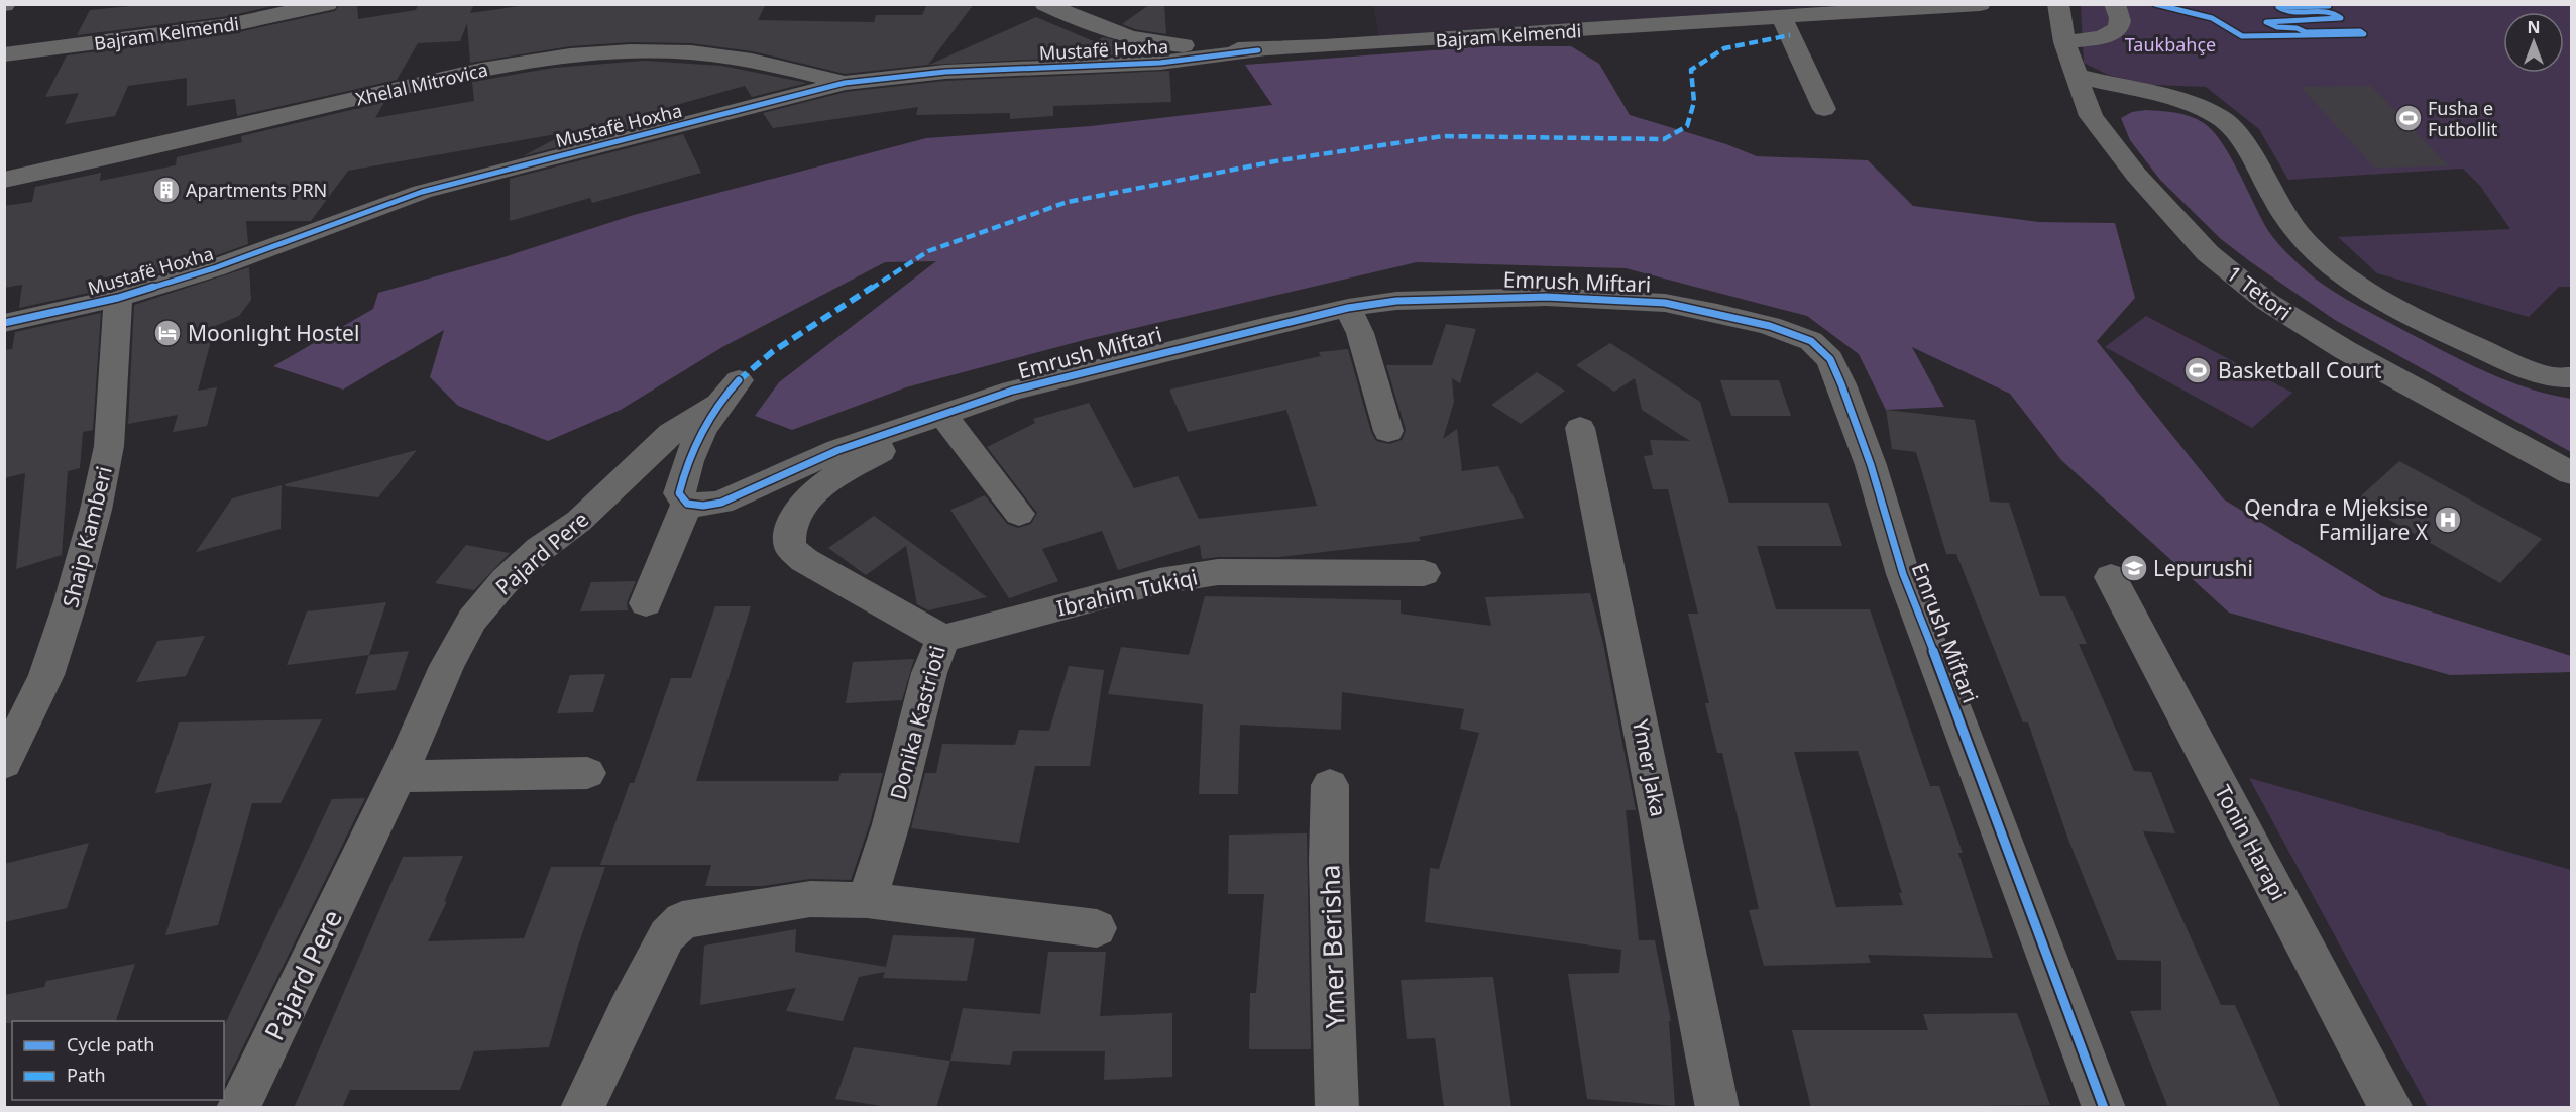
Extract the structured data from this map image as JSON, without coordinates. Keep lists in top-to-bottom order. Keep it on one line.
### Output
{"streets":{"street":["Bajram Kelmendi","Mustafë Hoxha","Xhelal Mitrovica","Emrush Miftari","1 Tetori","Shaip Kamberi","Pajard Pere","Ibrahim Tukiqi","Donika Kastrioti","Ymer Jaka","Tonin Harapi","Ymer Berisha"]},"crossings":[["Bajram Kelmendi","Mustafë Hoxha"],["Mustafë Hoxha","Xhelal Mitrovica"],["Mustafë Hoxha","Shaip Kamberi"],["Emrush Miftari","Pajard Pere"],["Emrush Miftari","Donika Kastrioti"],["Ibrahim Tukiqi","Donika Kastrioti"]],"parks":["Taukbahçe"],"places":{"sports":["Fusha e Futbollit","Basketball Court"],"building":["Apartments PRN"],"hotel":["Moonlıght Hostel"],"hospital":["Qendra e Mjeksise Familjare X"],"school or university":["Lepurushi"]},"legend":["Cycle path","Path"],"north":"top"}
